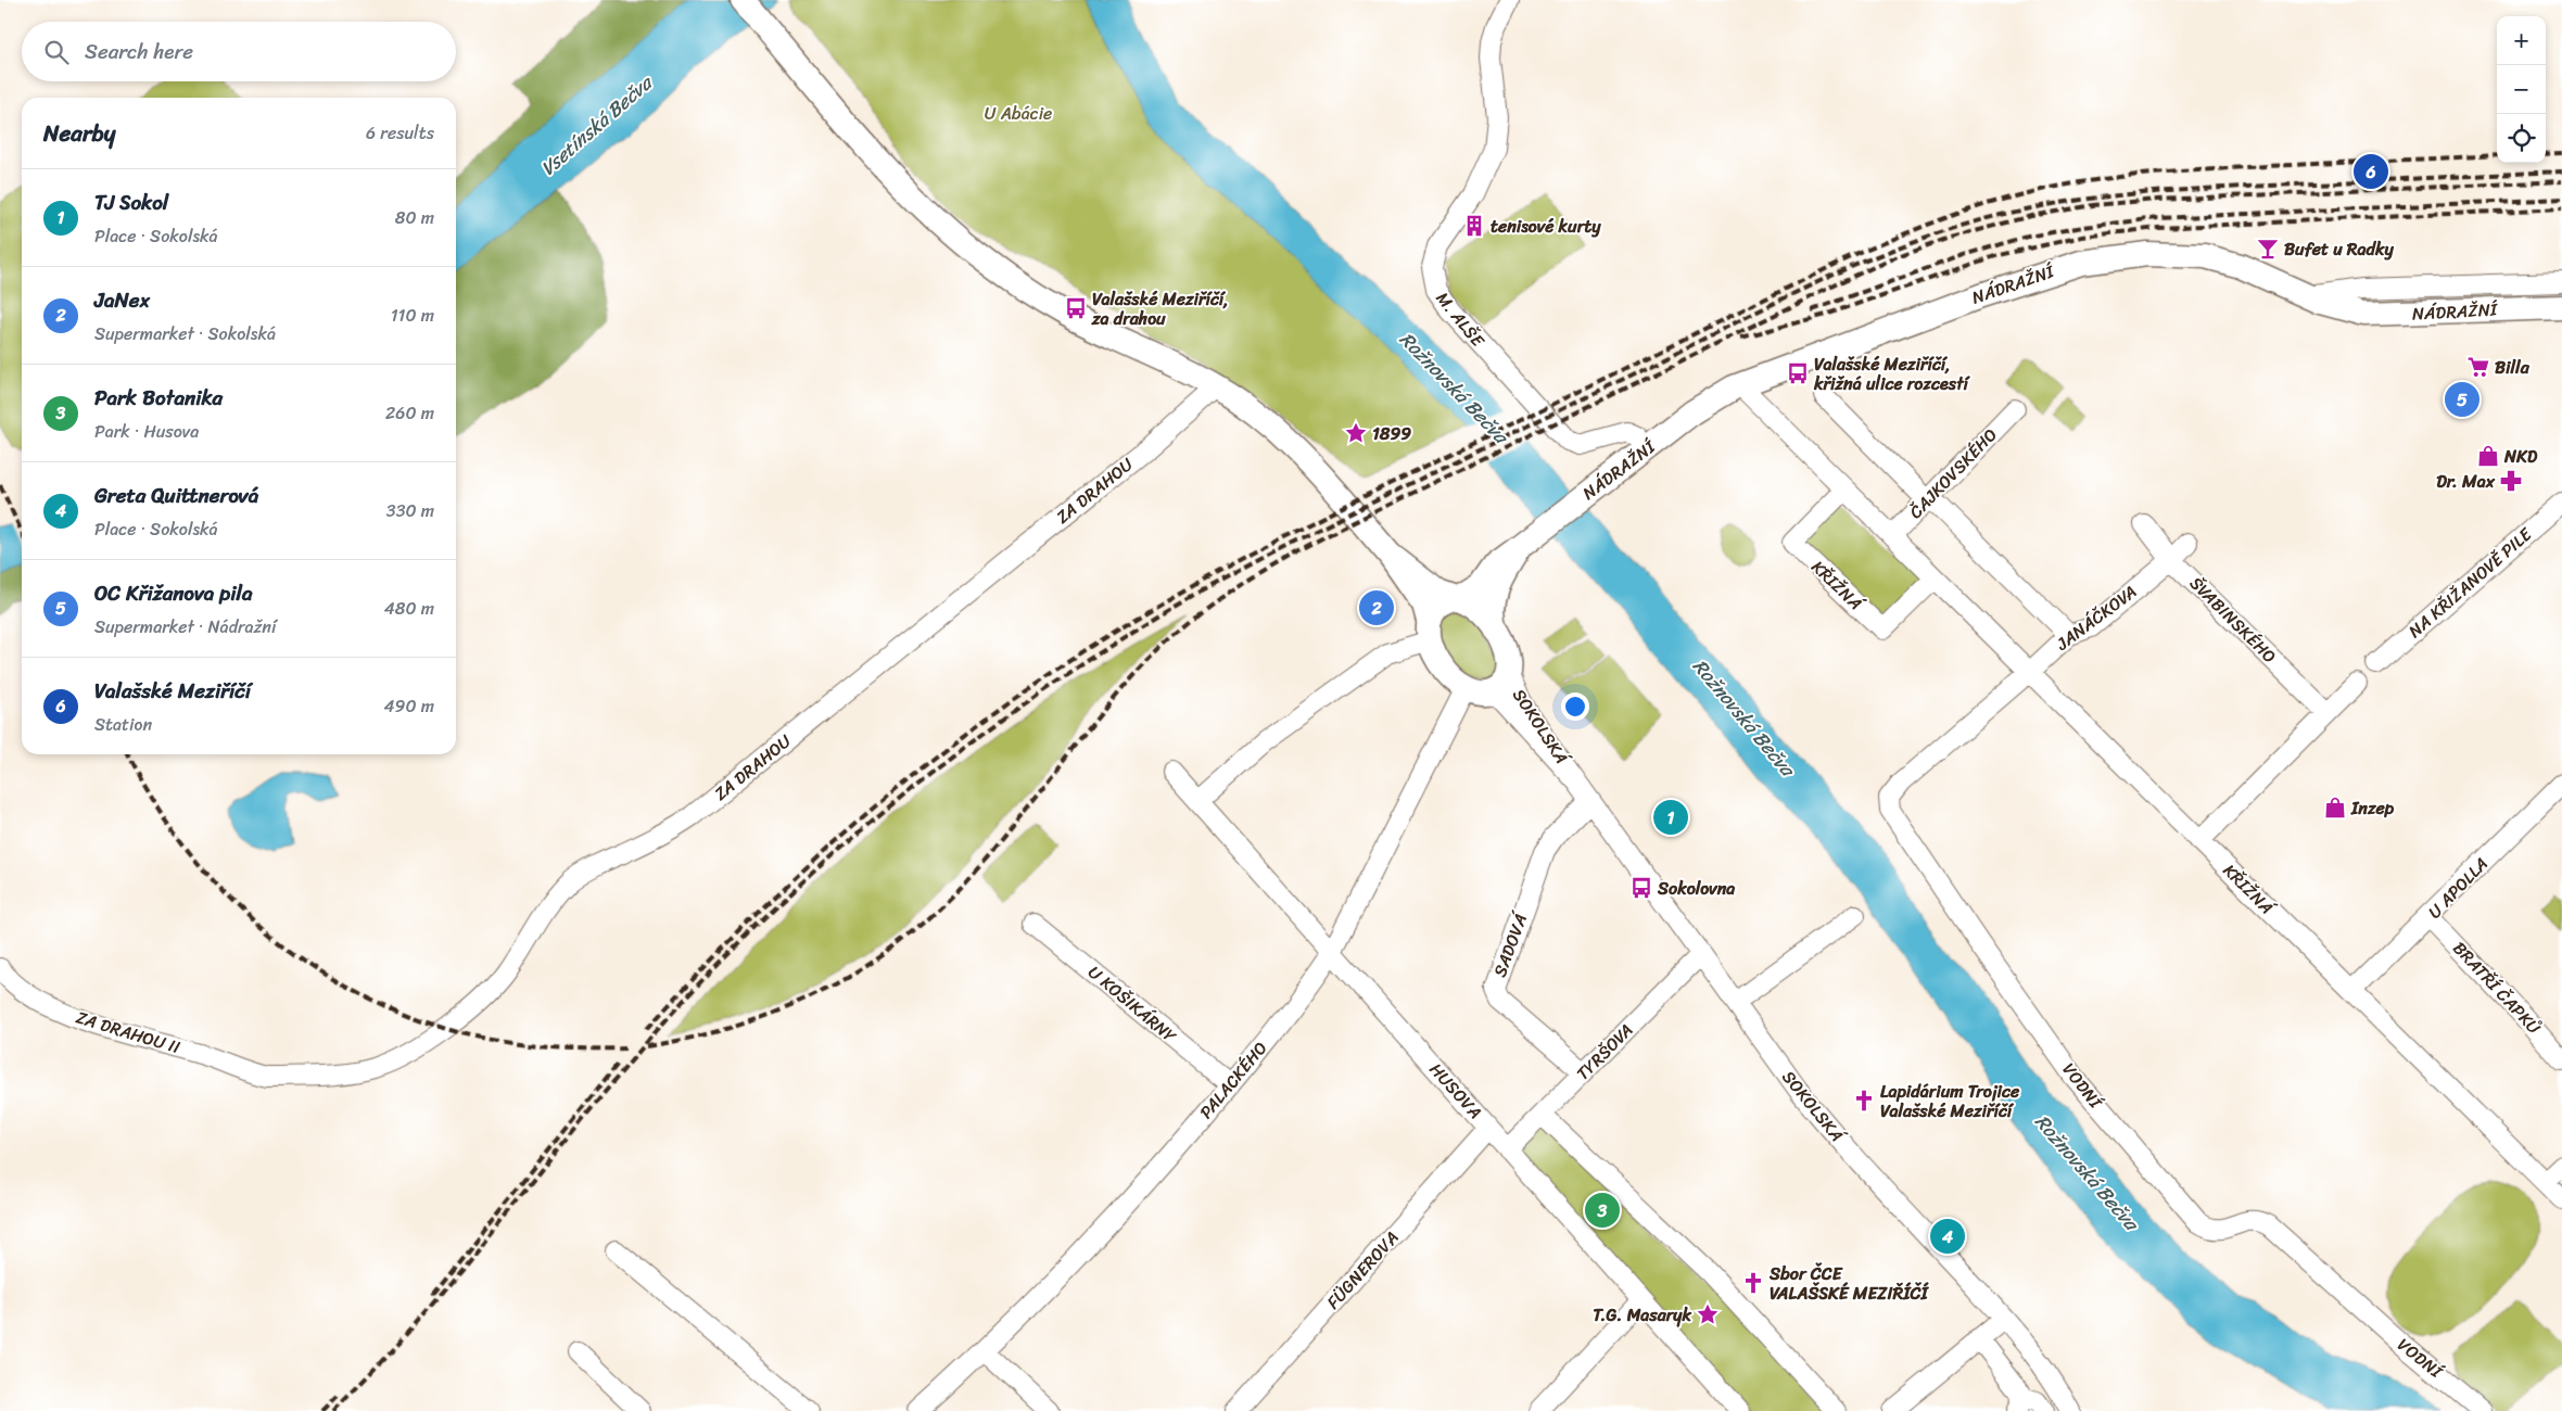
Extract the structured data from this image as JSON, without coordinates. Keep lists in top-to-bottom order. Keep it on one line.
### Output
{"streets":{"main road":["NÁDRAŽNÍ","SOKOLSKÁ"],"street":["M. ALŠE","ČAJKOVSKÉHO","ZA DRAHOU","NA KŘIŽANOVĚ PILE","KŘIŽNÁ","JANÁČKOVA","ŠVABINSKÉHO","U APOLLA","SADOVÁ","BRATŘÍ ČAPKŮ","U KOŠIKÁRNY","ZA DRAHOU II","TYRŠOVA","PALACKÉHO","VODNÍ","HUSOVA","FÜGNEROVA"]},"crossings":[["NÁDRAŽNÍ","M. ALŠE"],["NÁDRAŽNÍ","KŘIŽNÁ"],["NÁDRAŽNÍ","SOKOLSKÁ"],["NÁDRAŽNÍ","PALACKÉHO"],["ČAJKOVSKÉHO","KŘIŽNÁ"],["ZA DRAHOU","SOKOLSKÁ"],["ZA DRAHOU","ZA DRAHOU II"],["KŘIŽNÁ","JANÁČKOVA"],["KŘIŽNÁ","U APOLLA"],["KŘIŽNÁ","VODNÍ"],["JANÁČKOVA","ŠVABINSKÉHO"],["JANÁČKOVA","VODNÍ"],["SOKOLSKÁ","SADOVÁ"],["SOKOLSKÁ","TYRŠOVA"],["SOKOLSKÁ","PALACKÉHO"],["U APOLLA","BRATŘÍ ČAPKŮ"],["SADOVÁ","TYRŠOVA"],["U KOŠIKÁRNY","PALACKÉHO"],["TYRŠOVA","HUSOVA"],["PALACKÉHO","HUSOVA"],["HUSOVA","FÜGNEROVA"]],"water":["Vsetínská Bečva","Rožnovská Bečva"],"parks":["U Abácie"],"places":{"building":["tenisové kurty"],"bar":["Bufet u Radky"],"bus stop":["Valašské Meziříčí, za drahou","Valašské Meziříčí, křižná ulice rozcestí","Sokolovna"],"supermarket":["Billa"],"place":["1899","T.G. Masaryk"],"shop":["NKD","Inzep"],"pharmacy":["Dr. Max"],"church":["Lapidárium Trojice Valašské Meziříčí","Sbor ČCE VALAŠSKÉ MEZIŘÍČÍ"]},"page":{"map_buttons":["+","−"],"search":"Search here","heading":["Nearby","6 results"],"pins":["6","5","2","1","3","4"],"list":[{"mark":"1","name":"TJ Sokol","note":"Place · Sokolská","value":"80 m"},{"mark":"2","name":"JaNex","note":"Supermarket · Sokolská","value":"110 m"},{"mark":"3","name":"Park Botanika","note":"Park · Husova","value":"260 m"},{"mark":"4","name":"Greta Quittnerová","note":"Place · Sokolská","value":"330 m"},{"mark":"5","name":"OC Křižanova pila","note":"Supermarket · Nádražní","value":"480 m"},{"mark":"6","name":"Valašské Meziříčí","note":"Station","value":"490 m"}]}}
